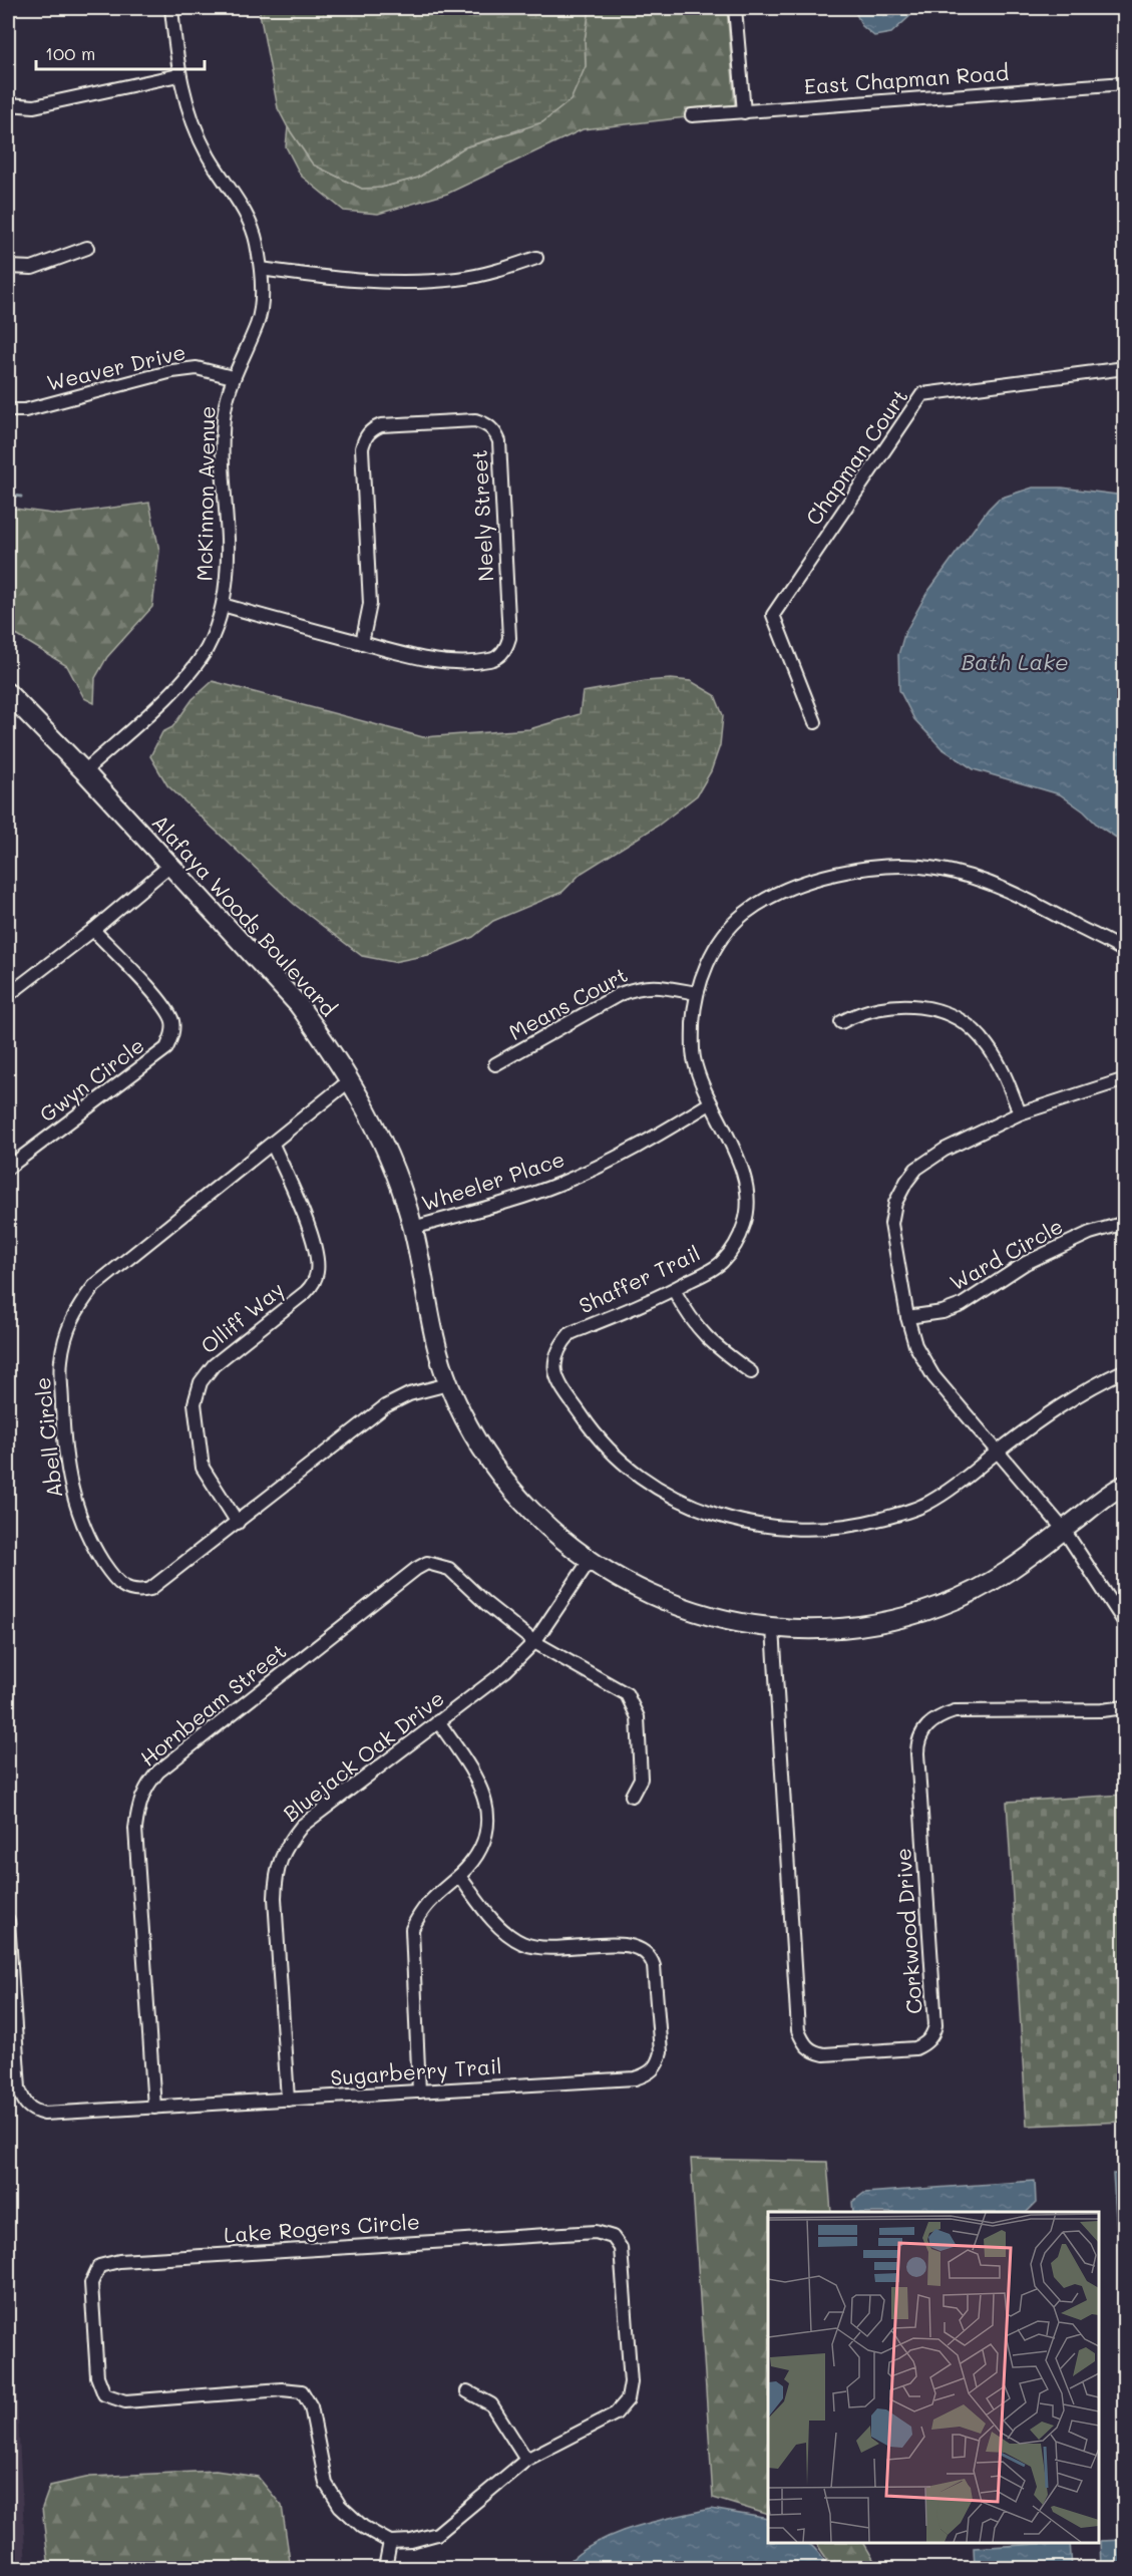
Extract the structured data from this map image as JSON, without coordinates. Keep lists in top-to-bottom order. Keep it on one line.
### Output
{"streets":{"street":["East Chapman Road","Weaver Drive","Chapman Court","McKinnon Avenue","Neely Street","Alafaya Woods Boulevard","Means Court","Gwyn Circle","Wheeler Place","Ward Circle","Shaffer Trail","Olliff Way","Abell Circle","Hornbeam Street","Bluejack Oak Drive","Corkwood Drive","Sugarberry Trail","Lake Rogers Circle"]},"crossings":[["Weaver Drive","McKinnon Avenue"],["McKinnon Avenue","Neely Street"],["McKinnon Avenue","Alafaya Woods Boulevard"],["Alafaya Woods Boulevard","Wheeler Place"],["Alafaya Woods Boulevard","Abell Circle"],["Alafaya Woods Boulevard","Bluejack Oak Drive"],["Alafaya Woods Boulevard","Corkwood Drive"],["Means Court","Shaffer Trail"],["Wheeler Place","Shaffer Trail"],["Olliff Way","Abell Circle"],["Hornbeam Street","Bluejack Oak Drive"],["Hornbeam Street","Sugarberry Trail"],["Bluejack Oak Drive","Sugarberry Trail"]],"water":["Bath Lake"],"scale_bar":"100 m"}
